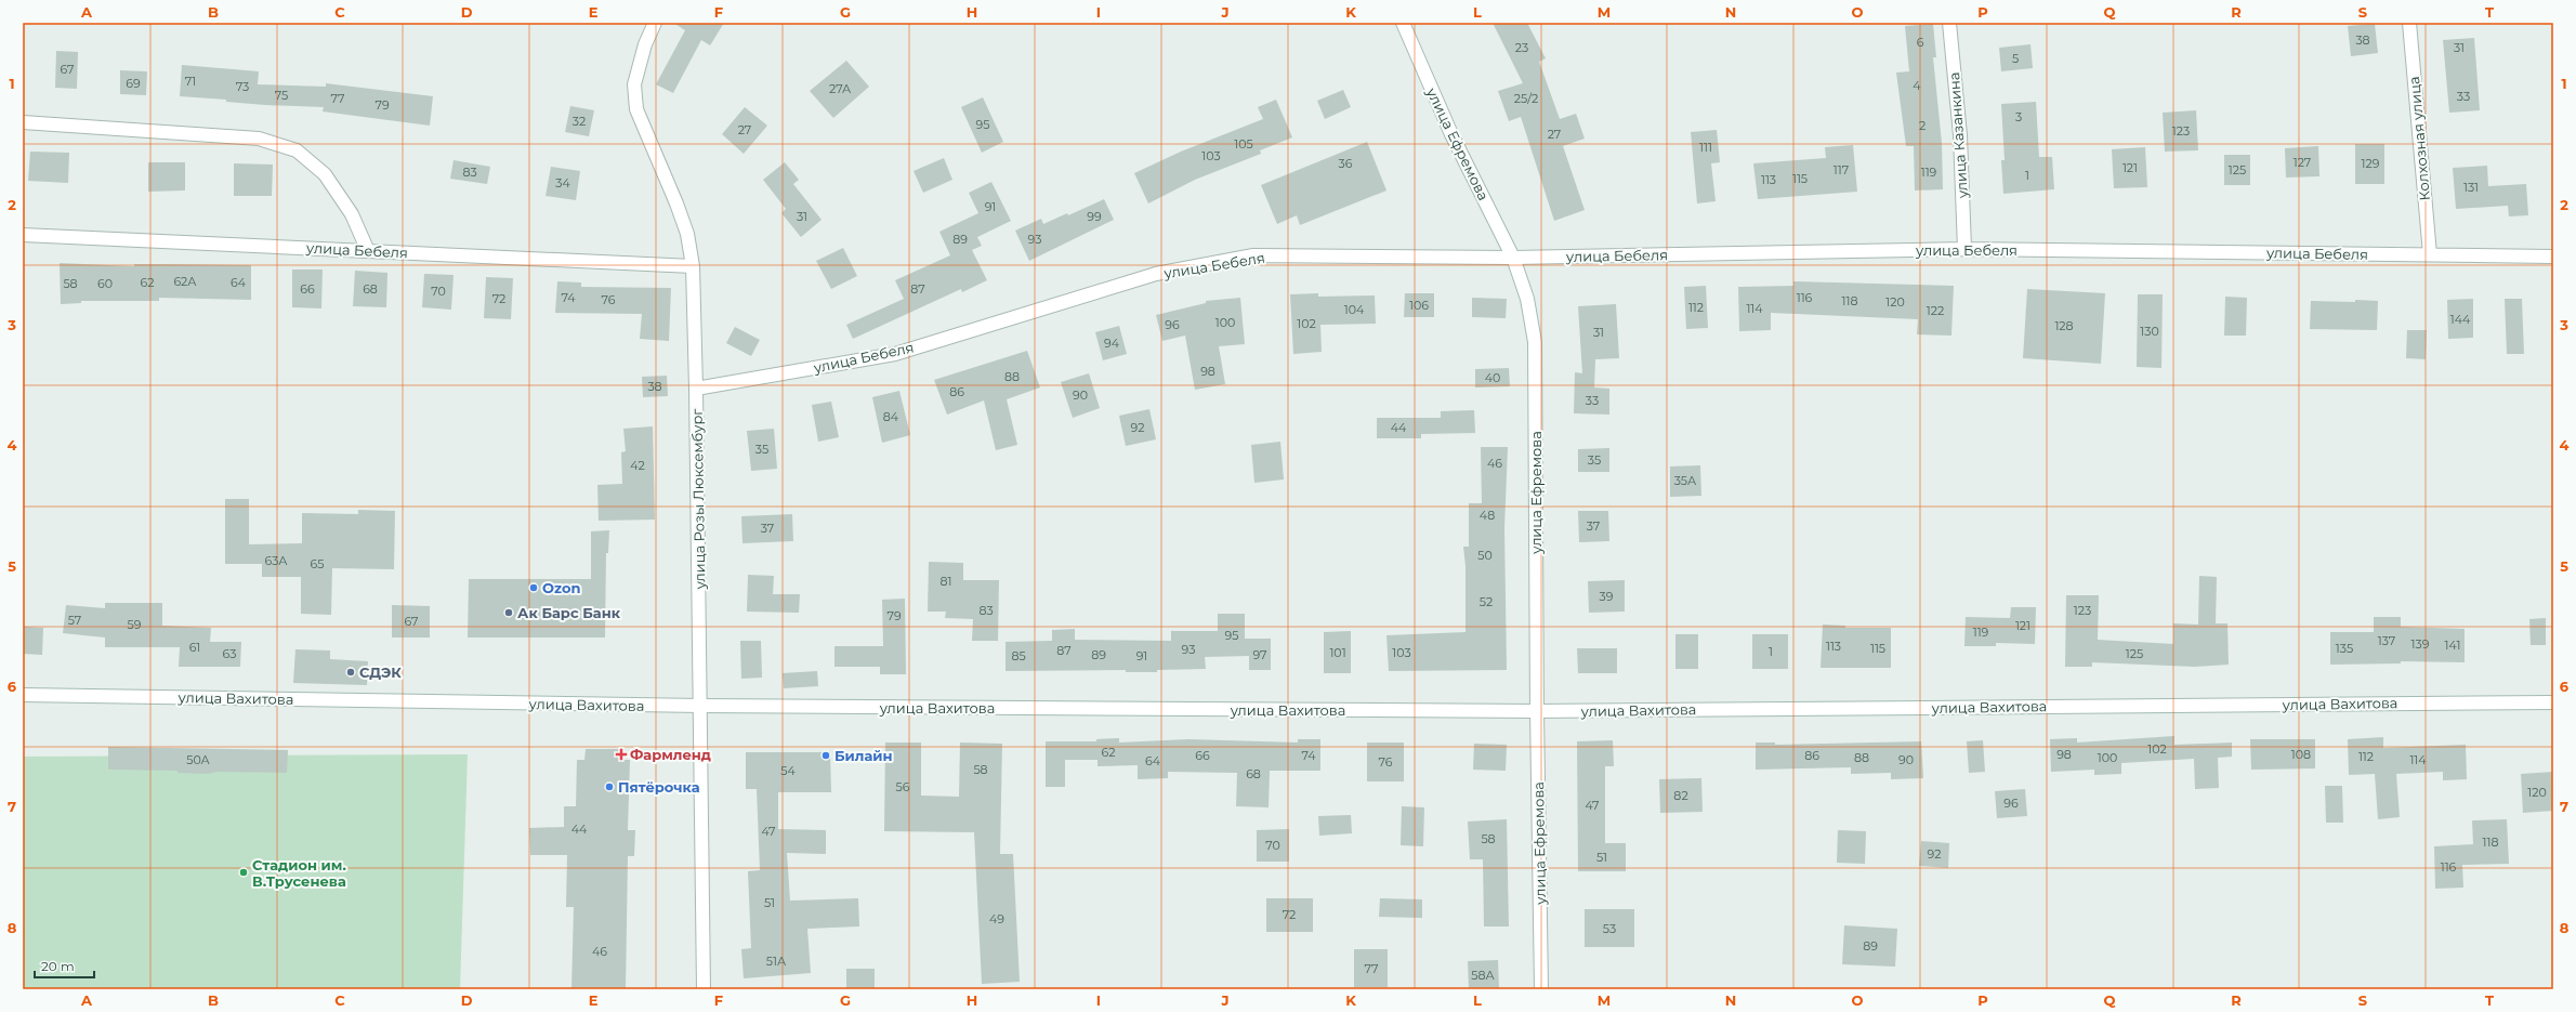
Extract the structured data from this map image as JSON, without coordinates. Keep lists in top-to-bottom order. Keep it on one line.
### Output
{"streets":{"street":["улица Казанкина","Колхозная улица","улица Ефремова","улица Бебеля","улица Розы Люксембург","улица Вахитова"]},"crossings":[["улица Казанкина","улица Бебеля"],["Колхозная улица","улица Бебеля"],["улица Ефремова","улица Бебеля"],["улица Ефремова","улица Вахитова"],["улица Бебеля","улица Розы Люксембург"],["улица Розы Люксембург","улица Вахитова"]],"places":{"other":["Ozon","Ак Барс Банк","СДЭК","Билайн","Пятёрочка","Стадион им. В.Трусенева"],"health":["Фармленд"]},"house_numbers":["38","6","23","31","5","67","71","69","4","73","27А","75","33","77","25/2","79","3","32","95","2","27","123","27","105","111","103","127","36","129","121","117","125","83","119","1","115","113","34","131","91","31","99","89","93","62А","62","64","58","60","66","68","87","70","74","116","72","76","118","120","106","112","114","104","122","144","100","102","96","128","130","31","94","98","88","40","38","86","90","33","84","92","44","35","35","46","42","35А","48","37","37","50","63А","65","81","39","52","83","123","79","57","67","59","121","119","95","137","139","141","113","61","115","135","93","87","1","101","103","63","125","89","97","85","91","102","62","98","108","66","74","86","112","88","100","50А","90","114","64","76","58","54","68","56","120","82","96","47","44","47","58","118","70","92","51","116","51","72","49","53","89","46","51А","77","58А"],"scale_bar":"20 m","grid":{"columns":["A","B","C","D","E","F","G","H","I","J","K","L","M","N","O","P","Q","R","S","T"],"rows":["1","2","3","4","5","6","7","8"]}}
